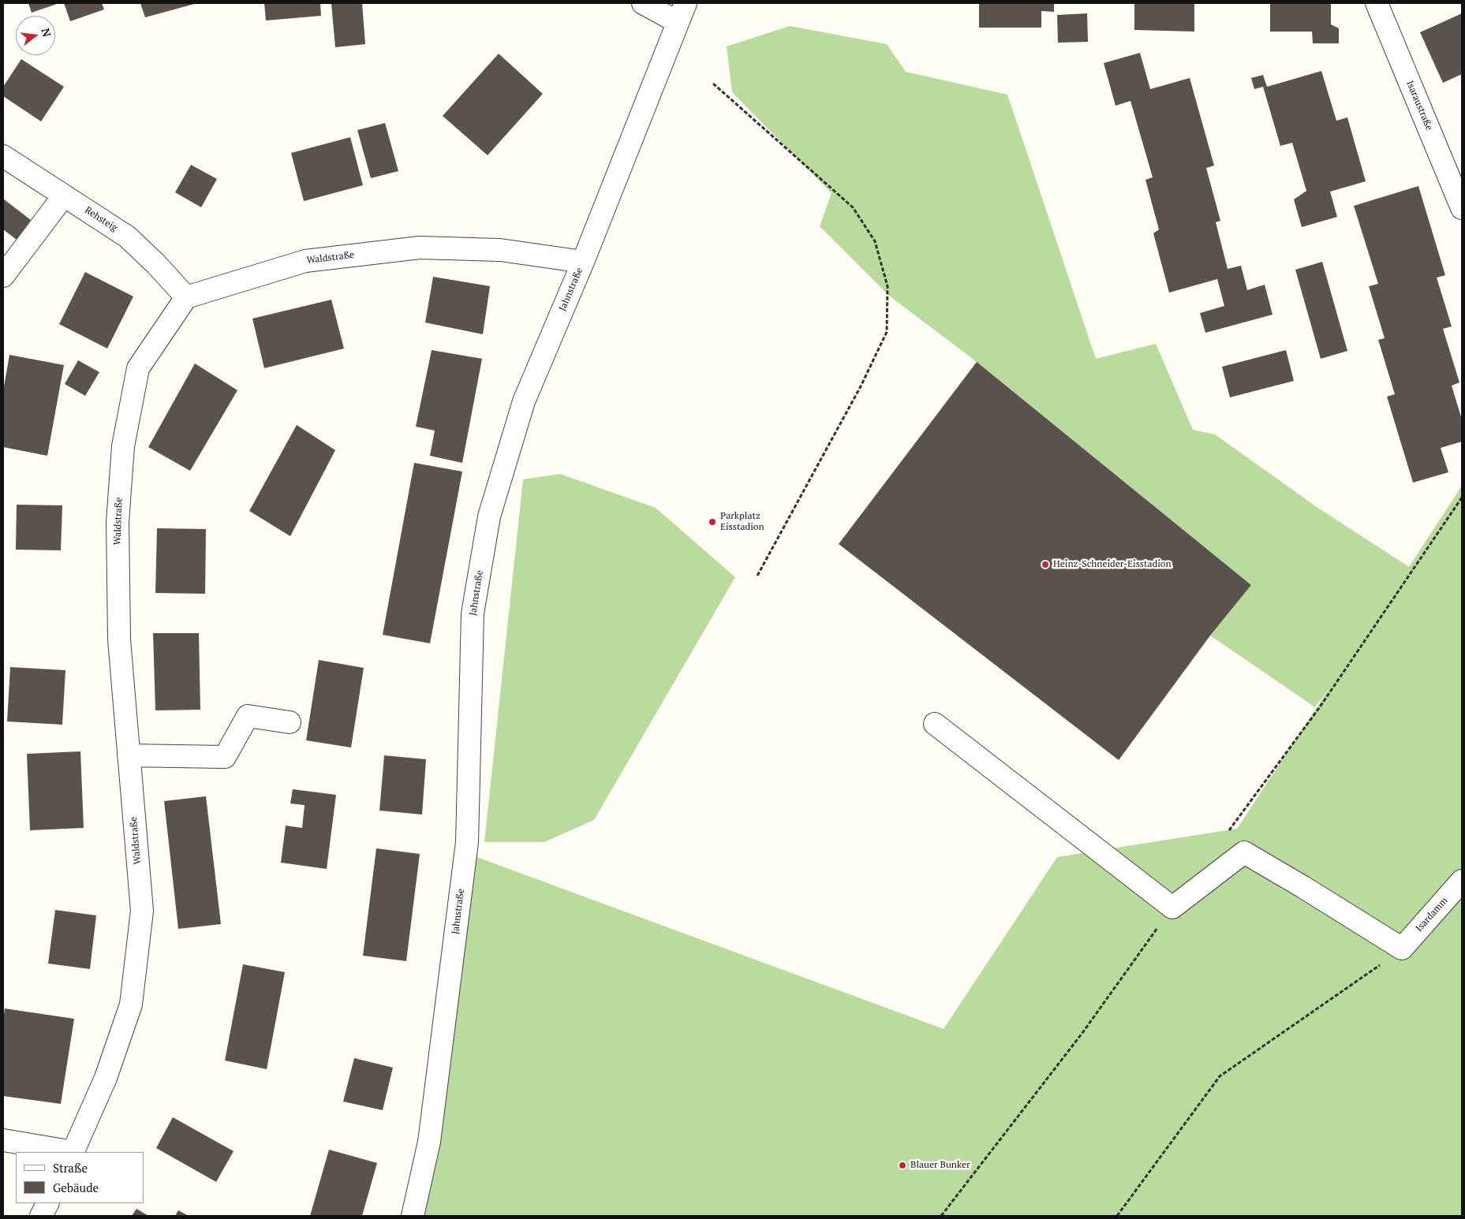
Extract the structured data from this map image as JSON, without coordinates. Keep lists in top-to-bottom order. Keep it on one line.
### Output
{"streets":{"street":["Isaraustraße","Rehsteig","Waldstraße","Jahnstraße","Isardamm"]},"crossings":[["Rehsteig","Waldstraße"],["Waldstraße","Jahnstraße"]],"places":["Parkplatz Eisstadion","Heinz-Schneider-Eisstadion","Blauer Bunker"],"legend":["Straße","Gebäude"],"north":"right"}
